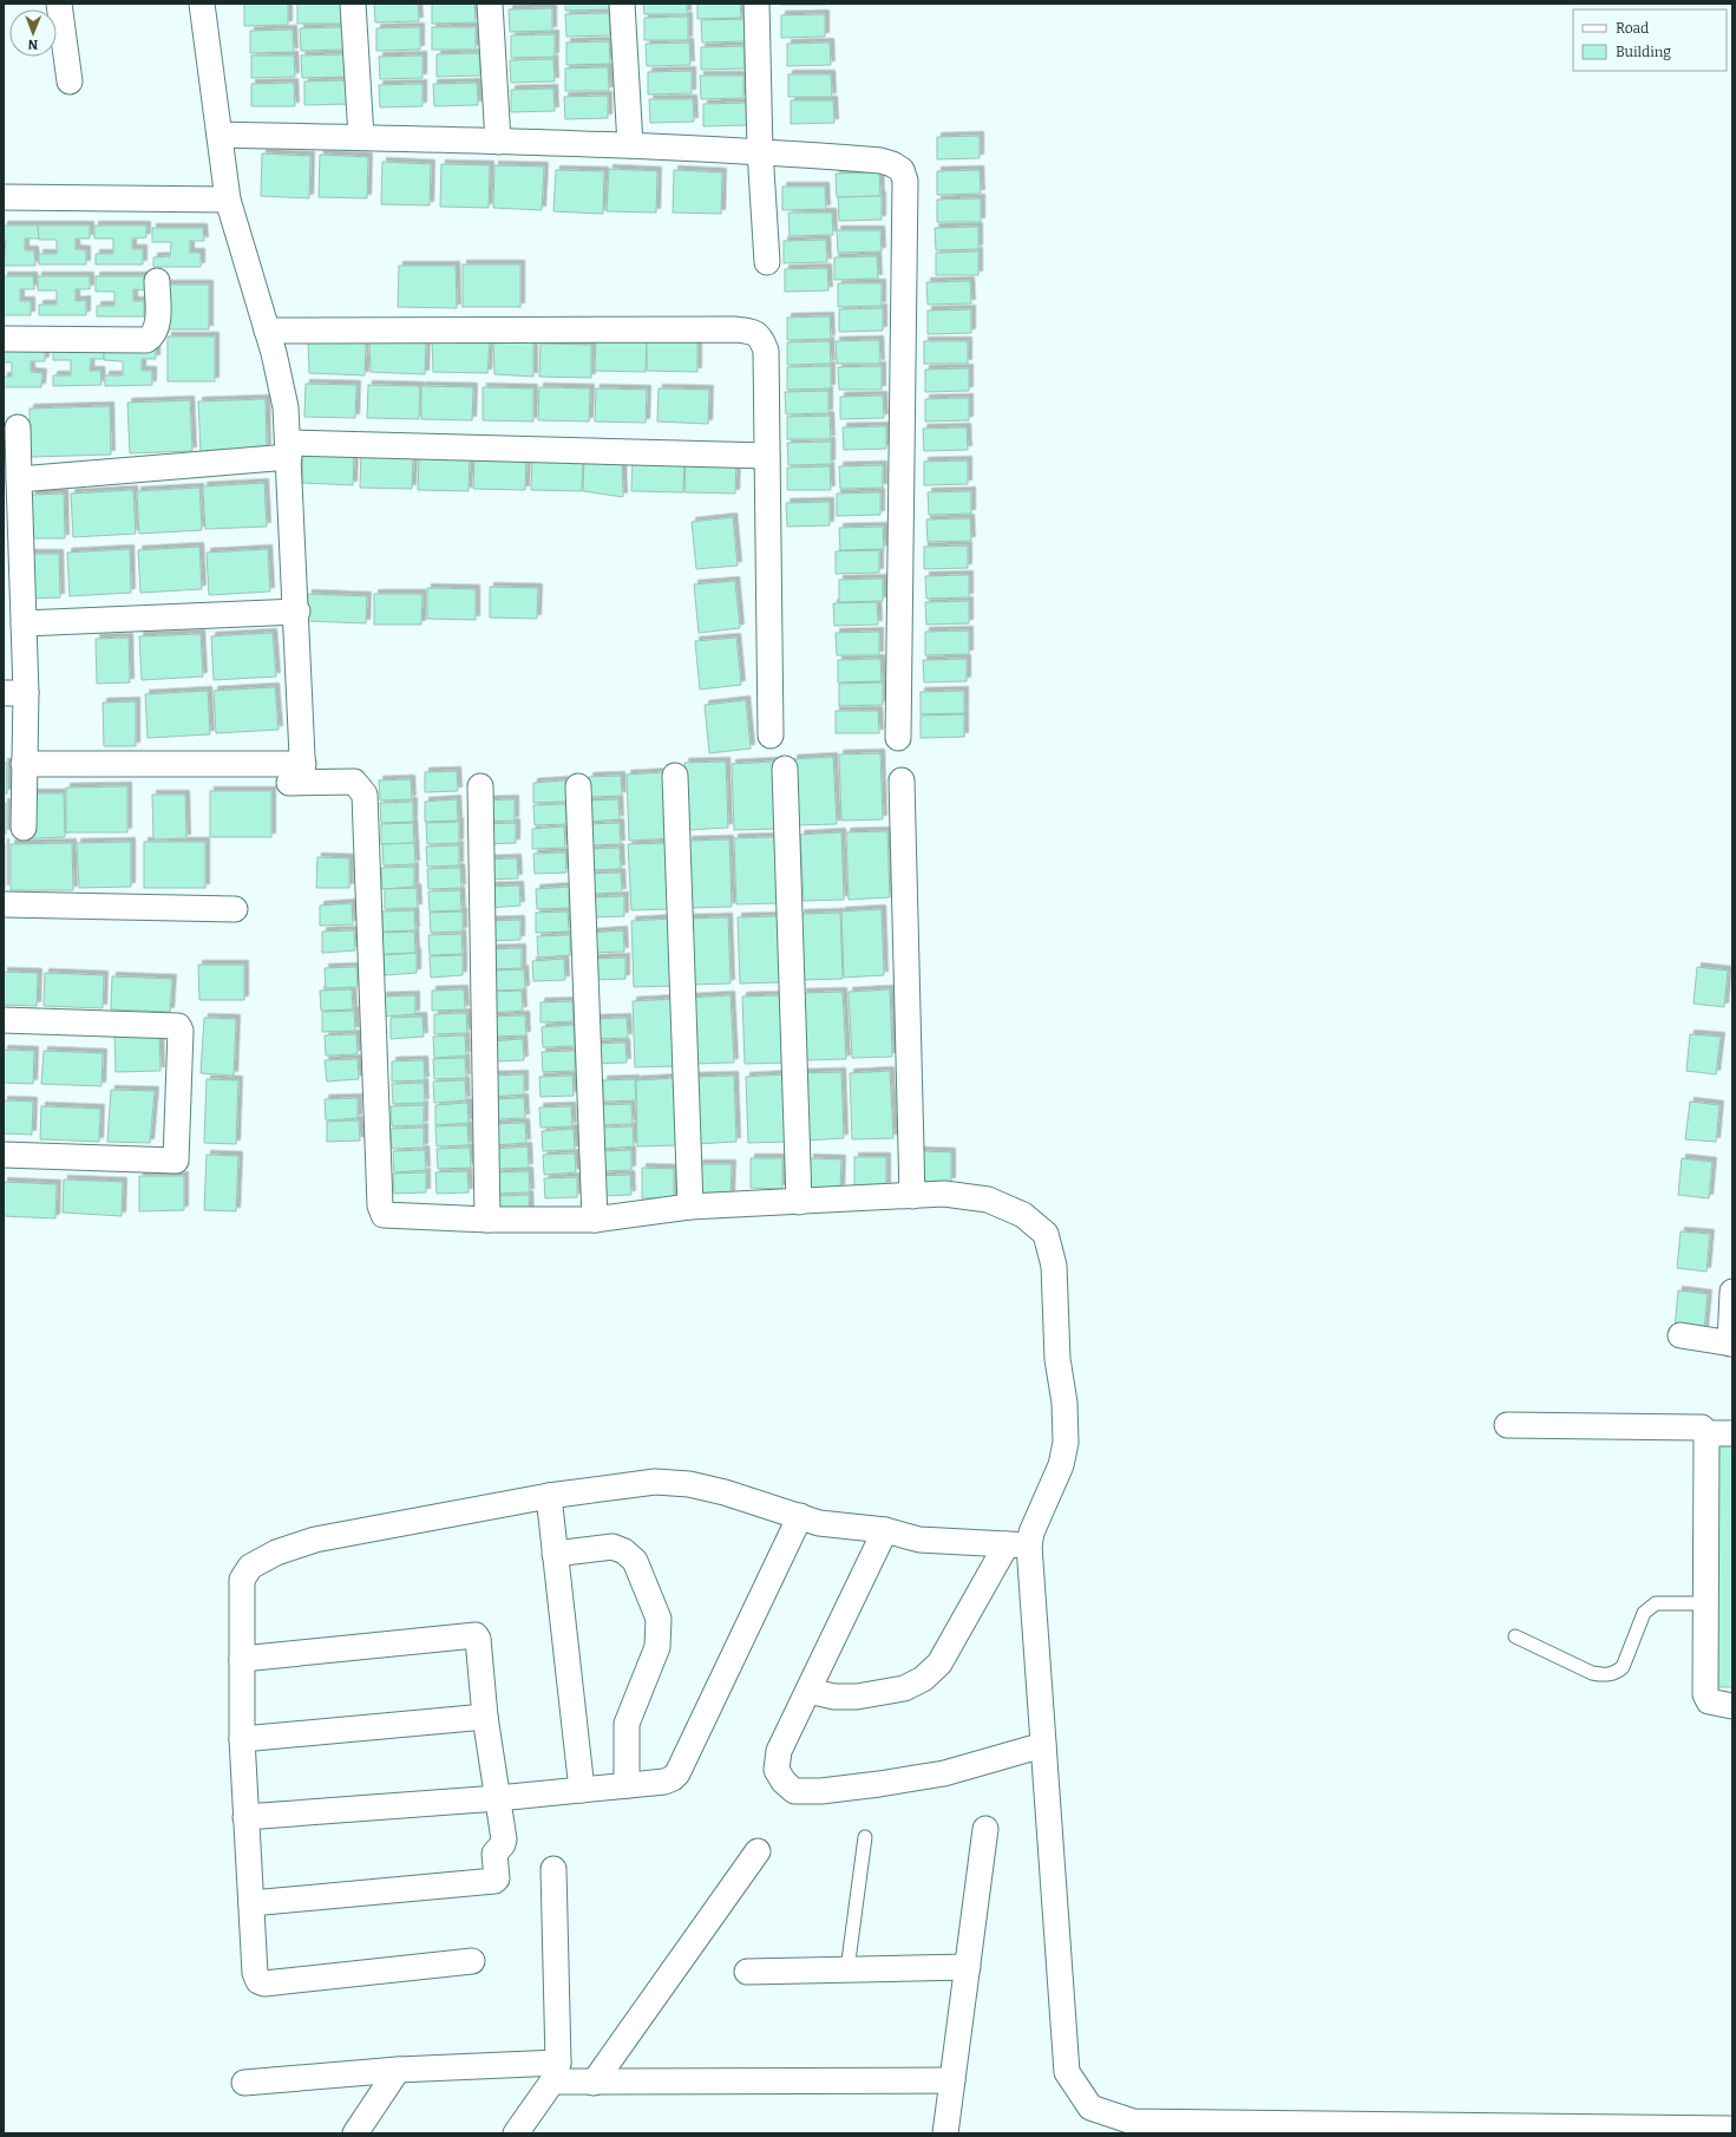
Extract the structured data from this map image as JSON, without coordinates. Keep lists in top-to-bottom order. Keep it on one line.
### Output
{"legend":["Road","Building"],"north":"bottom"}
